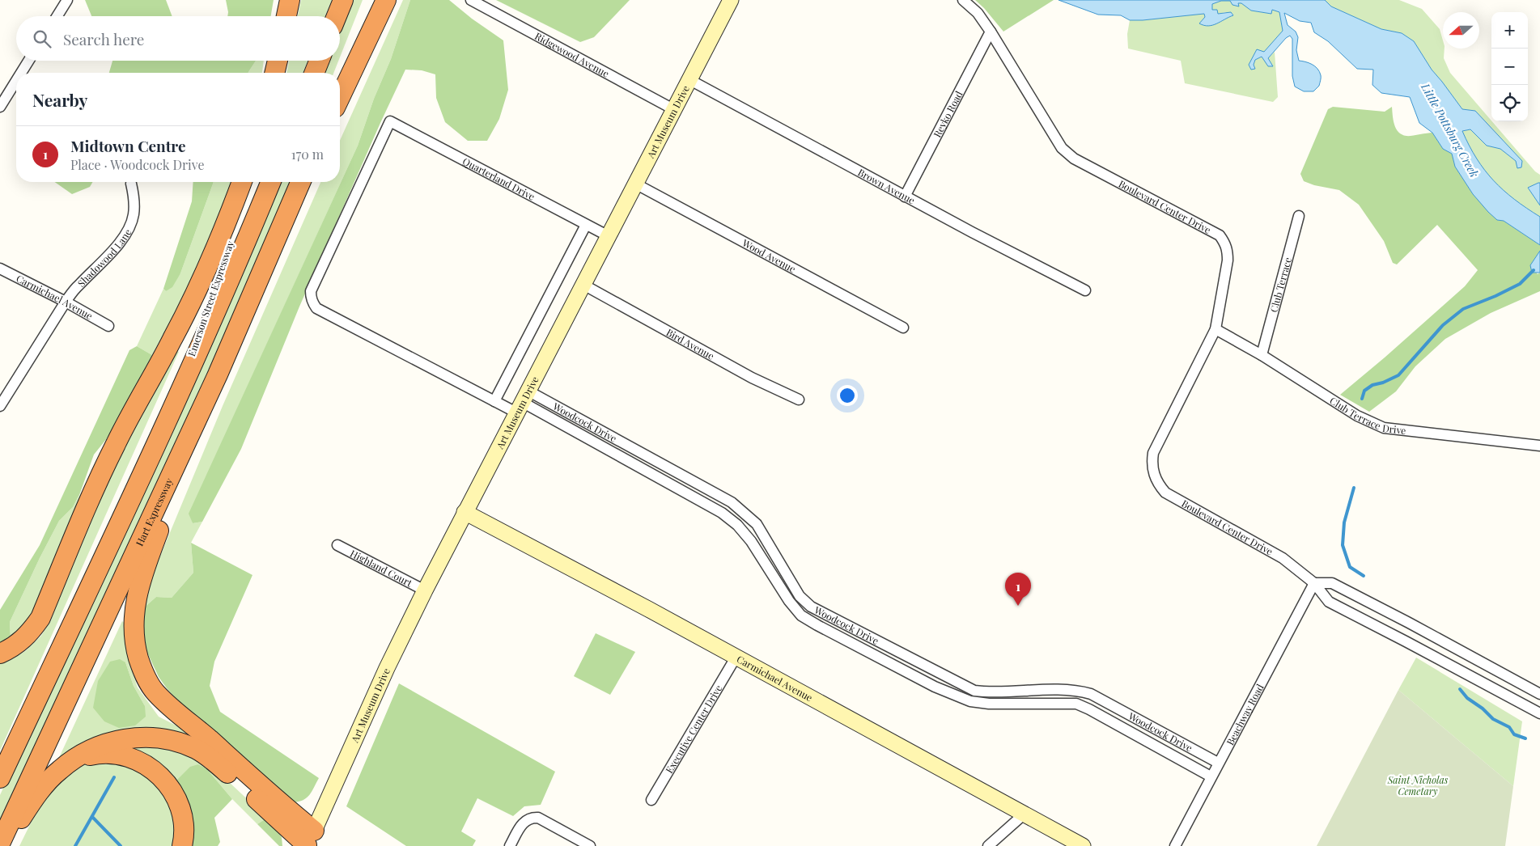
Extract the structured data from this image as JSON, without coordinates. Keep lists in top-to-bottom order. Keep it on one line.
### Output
{"streets":{"highway":["Emerson Street Expressway","Hart Expressway"],"street":["Ridgewood Avenue","Reyko Road","Art Museum Drive","Quarterland Drive","Brown Avenue","Boulevard Center Drive","Wood Avenue","Shadowood Lane","Club Terrace","Carmichael Avenue","Bird Avenue","Club Terrace Drive","Woodcock Drive","Highland Court","Beachway Road","Executive Center Drive"]},"crossings":[["Ridgewood Avenue","Art Museum Drive"],["Reyko Road","Brown Avenue"],["Reyko Road","Boulevard Center Drive"],["Art Museum Drive","Quarterland Drive"],["Art Museum Drive","Brown Avenue"],["Art Museum Drive","Wood Avenue"],["Art Museum Drive","Carmichael Avenue"],["Art Museum Drive","Bird Avenue"],["Art Museum Drive","Woodcock Drive"],["Art Museum Drive","Highland Court"],["Boulevard Center Drive","Club Terrace Drive"],["Boulevard Center Drive","Beachway Road"],["Shadowood Lane","Carmichael Avenue"],["Club Terrace","Club Terrace Drive"],["Carmichael Avenue","Executive Center Drive"],["Woodcock Drive","Beachway Road"]],"water":["Little Pottsburg Creek"],"parks":["Saint Nicholas Cemetary"],"north":"left","page":{"map_buttons":["+","−"],"search":"Search here","heading":"Nearby","list":[{"mark":"1","name":"Midtown Centre","note":"Place · Woodcock Drive","value":"170 m"}],"pins":"1"}}
